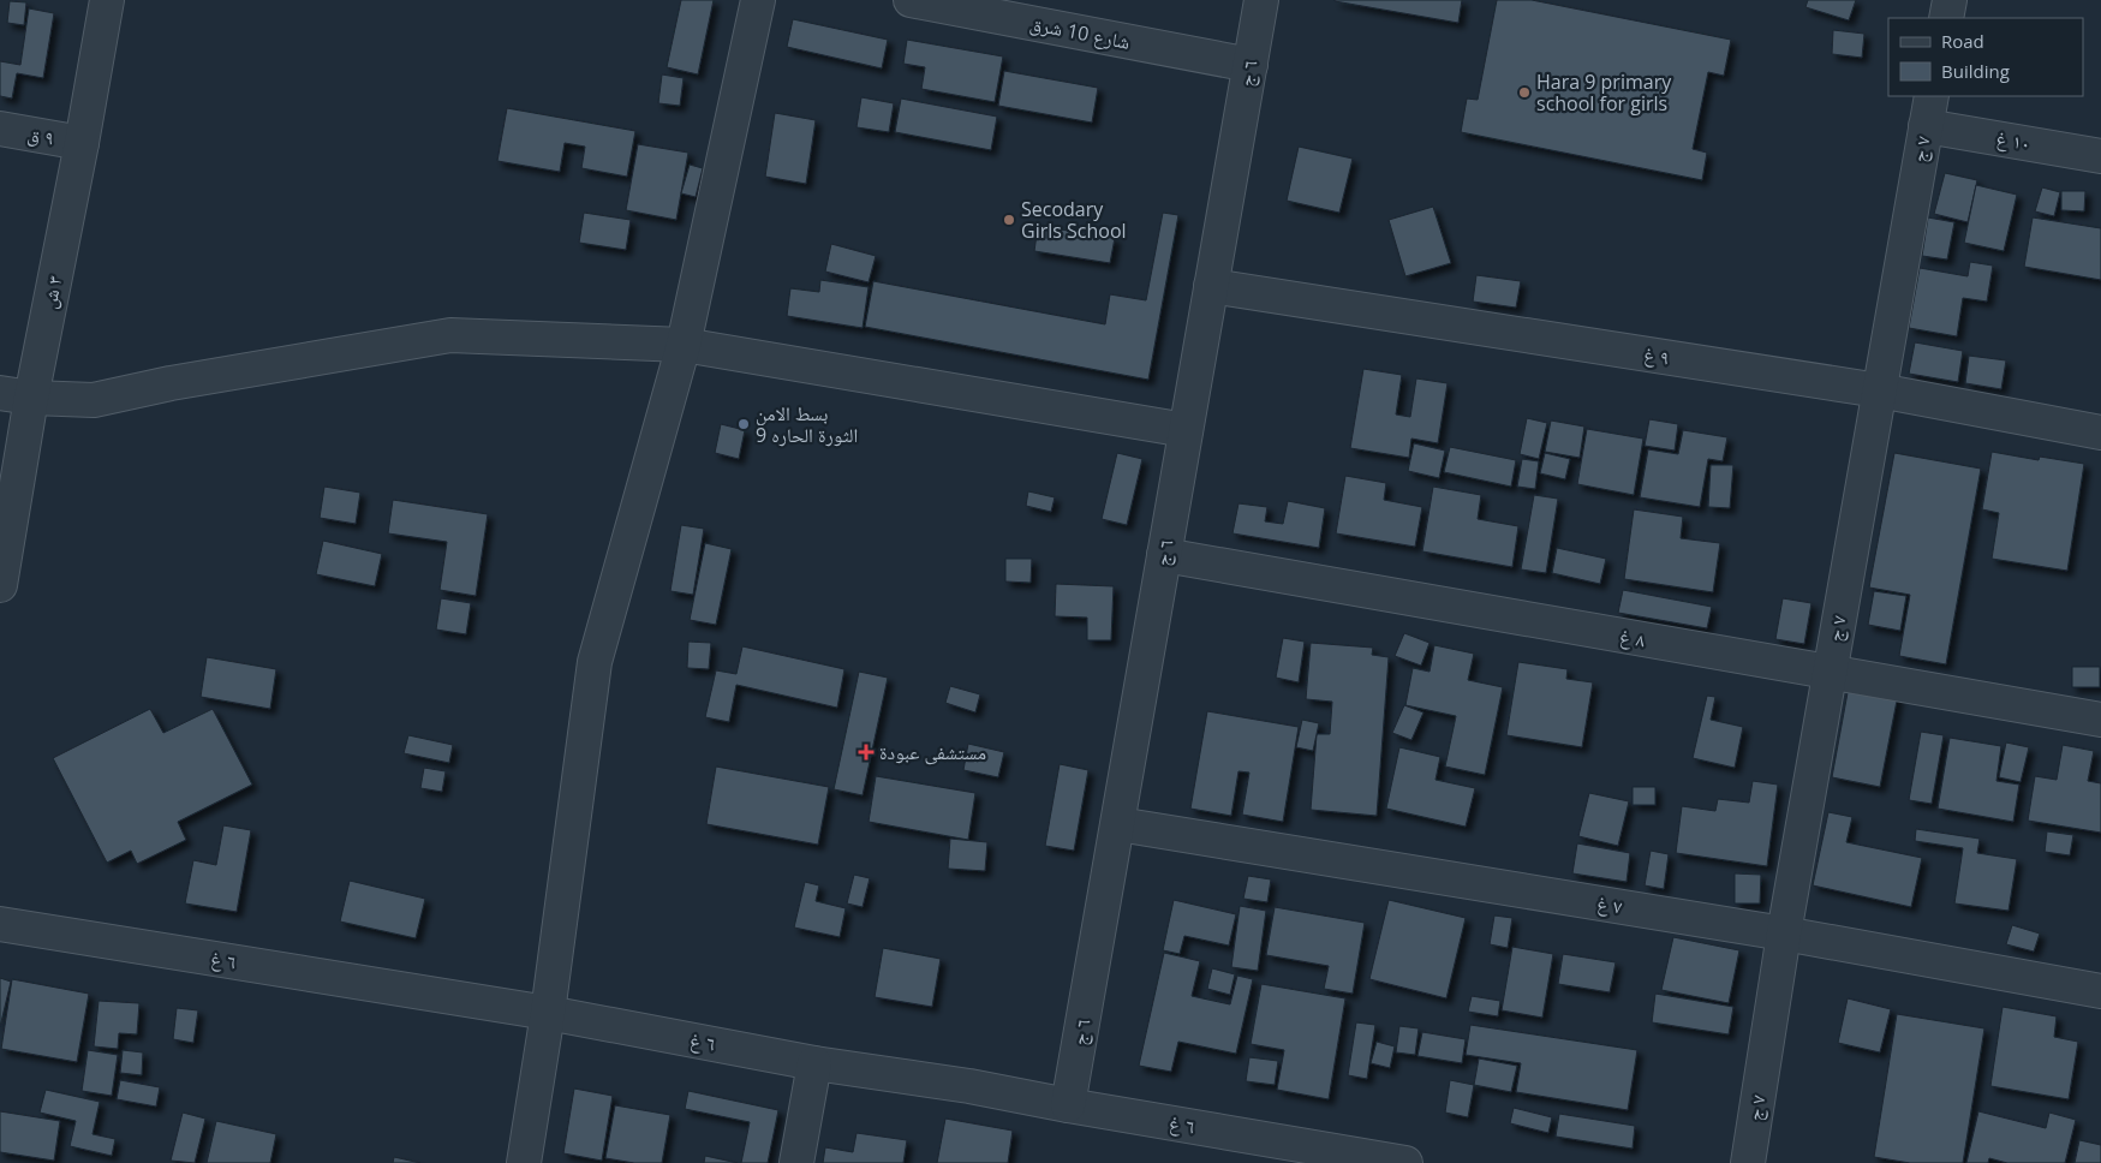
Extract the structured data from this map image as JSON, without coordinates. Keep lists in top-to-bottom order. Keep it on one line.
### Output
{"streets":{"street":["شارع 10 شرق","٦ ج","٩ ق","١٠ غ","٧ ج","٣ ش","٩ غ","٨ غ","٧ غ","٦ غ"]},"crossings":[["شارع 10 شرق","٦ ج"],["٦ ج","٩ غ"],["٦ ج","٨ غ"],["٦ ج","٧ غ"],["٦ ج","٦ غ"],["٩ ق","٣ ش"],["١٠ غ","٧ ج"],["٧ ج","٩ غ"],["٧ ج","٨ غ"],["٧ ج","٧ غ"]],"places":{"other":["Hara 9 primary school for girls","Secodary Girls School","بسط الامن الثورة الحاره 9"],"health":["مستشفى عبودة"]},"legend":["Road","Building"]}
